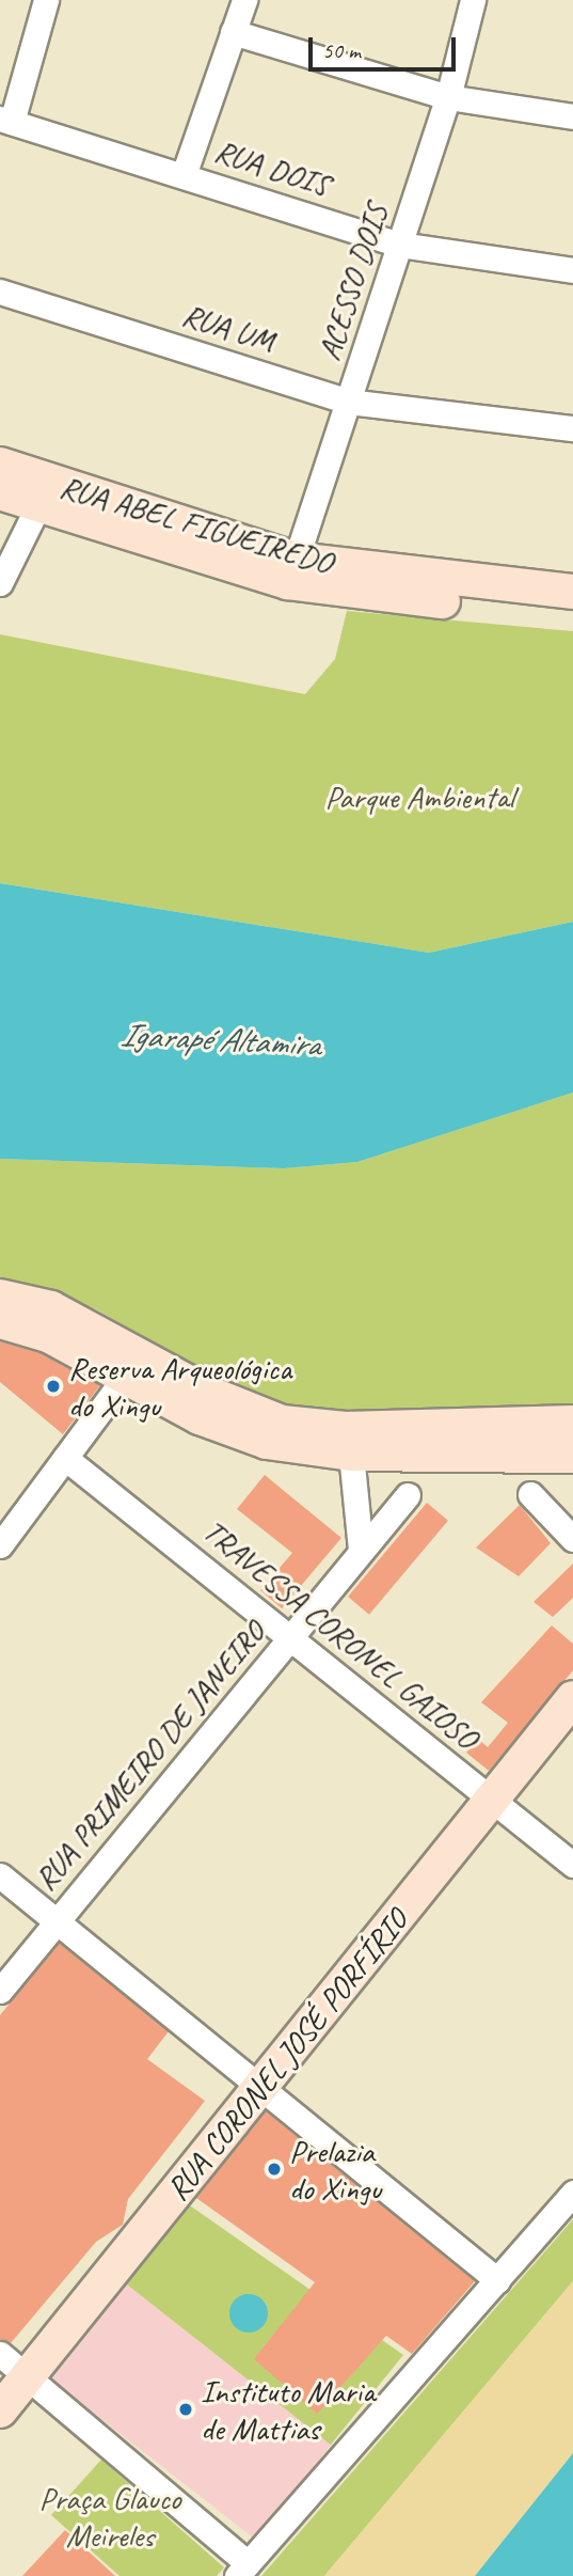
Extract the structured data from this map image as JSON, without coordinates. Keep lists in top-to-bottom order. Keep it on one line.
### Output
{"streets":{"street":["RUA DOIS","ACESSO DOIS","RUA UM","RUA ABEL FIGUEIREDO","TRAVESSA CORONEL GAIOSO","RUA PRIMEIRO DE JANEIRO","RUA CORONEL JOSÉ PORFÍRIO"]},"crossings":[["RUA DOIS","ACESSO DOIS"],["ACESSO DOIS","RUA UM"],["ACESSO DOIS","RUA ABEL FIGUEIREDO"],["TRAVESSA CORONEL GAIOSO","RUA PRIMEIRO DE JANEIRO"],["TRAVESSA CORONEL GAIOSO","RUA CORONEL JOSÉ PORFÍRIO"]],"water":["Igarapé Altamira"],"parks":["Parque Ambiental","Praça Glauco Meireles"],"places":["Reserva Arqueológica do Xingu","Prelazia do Xingu","Instituto Maria de Mattias"],"scale_bar":"50 m"}
